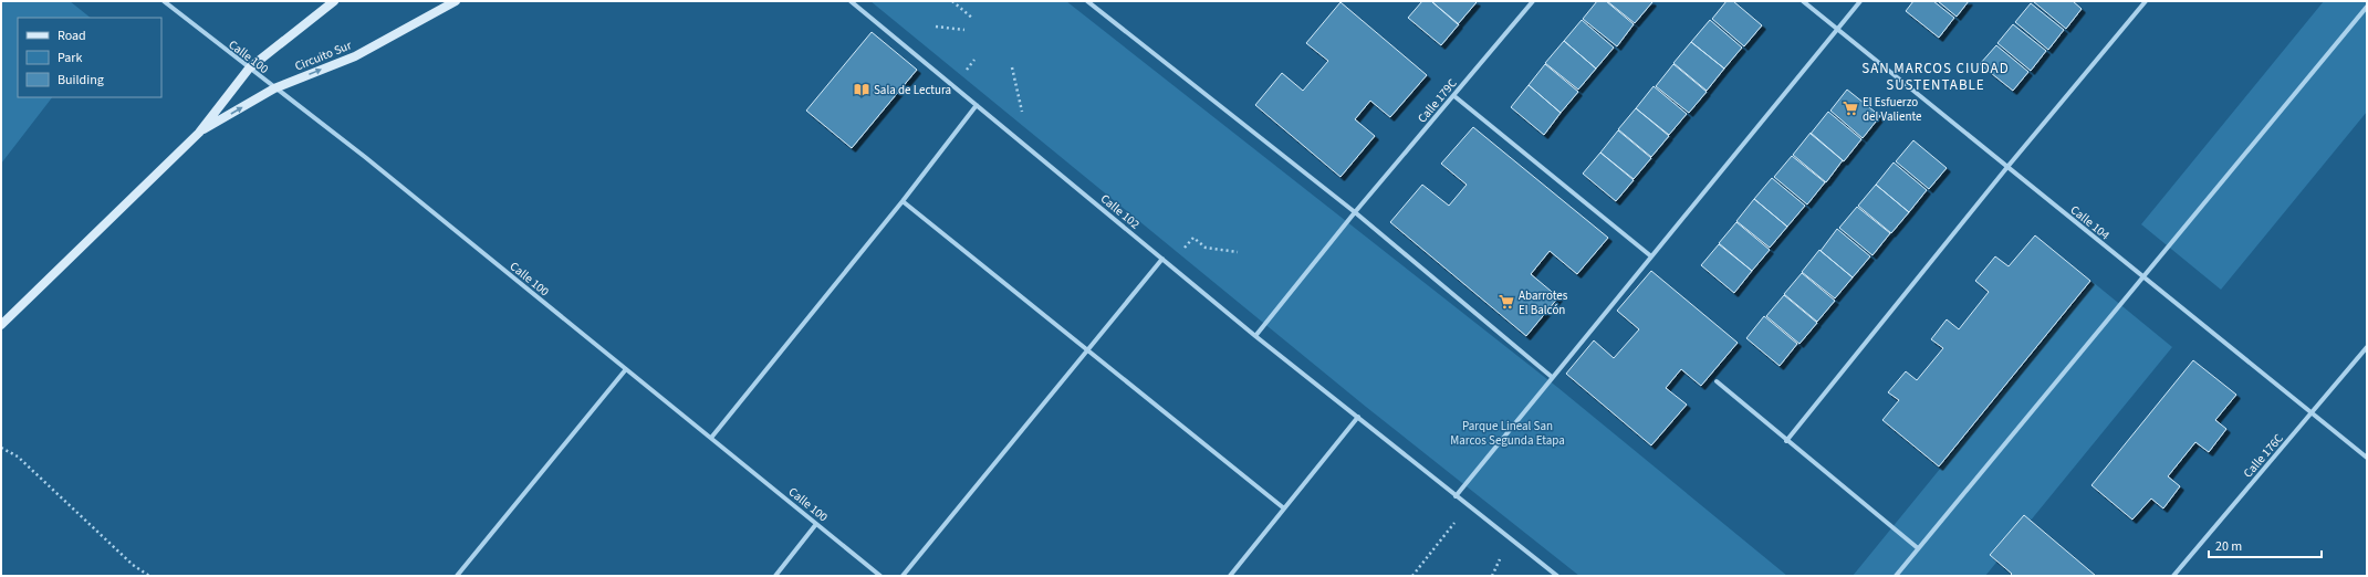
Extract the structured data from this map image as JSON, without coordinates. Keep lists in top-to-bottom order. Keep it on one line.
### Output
{"streets":{"street":["Circuito Sur","Calle 100","Calle 179C","Calle 102","Calle 104","Calle 176C"]},"crossings":[["Circuito Sur","Calle 100"],["Calle 179C","Calle 102"],["Calle 104","Calle 176C"]],"districts":["SAN MARCOS CIUDAD SUSTENTABLE"],"parks":["Parque Lineal San Marcos Segunda Etapa"],"places":{"library":["Sala de Lectura"],"supermarket":["El Esfuerzo del Valiente","Abarrotes El Balcón"]},"legend":["Road","Park","Building"],"scale_bar":"20 m"}
